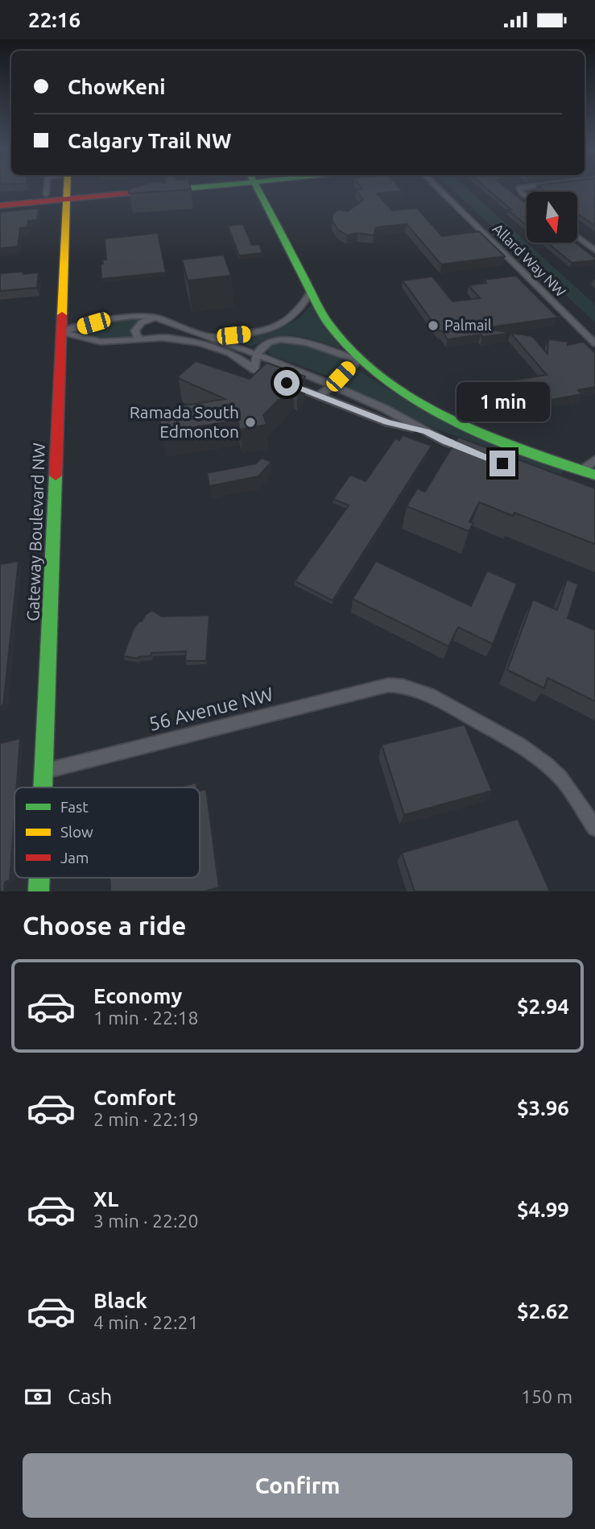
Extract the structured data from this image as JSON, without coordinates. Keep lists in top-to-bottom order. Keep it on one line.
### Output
{"streets":{"main road":["Gateway Boulevard NW"],"street":["Allard Way NW","56 Avenue NW"]},"crossings":[["Gateway Boulevard NW","56 Avenue NW"]],"places":["Palmail","Ramada South Edmonton"],"legend":["Fast","Slow","Jam"],"north":"bottom","page":{"status":"22:16","banner":["ChowKeni","Calgary Trail NW"],"bubble":"1 min","heading":"Choose a ride","list":[{"name":"Economy","note":"1 min · 22:18","value":"$2.94"},{"name":"Comfort","note":"2 min · 22:19","value":"$3.96"},{"name":"XL","note":"3 min · 22:20","value":"$4.99"},{"name":"Black","note":"4 min · 22:21","value":"$2.62"}],"pay":["Cash","150 m"],"buttons":"Confirm"}}
